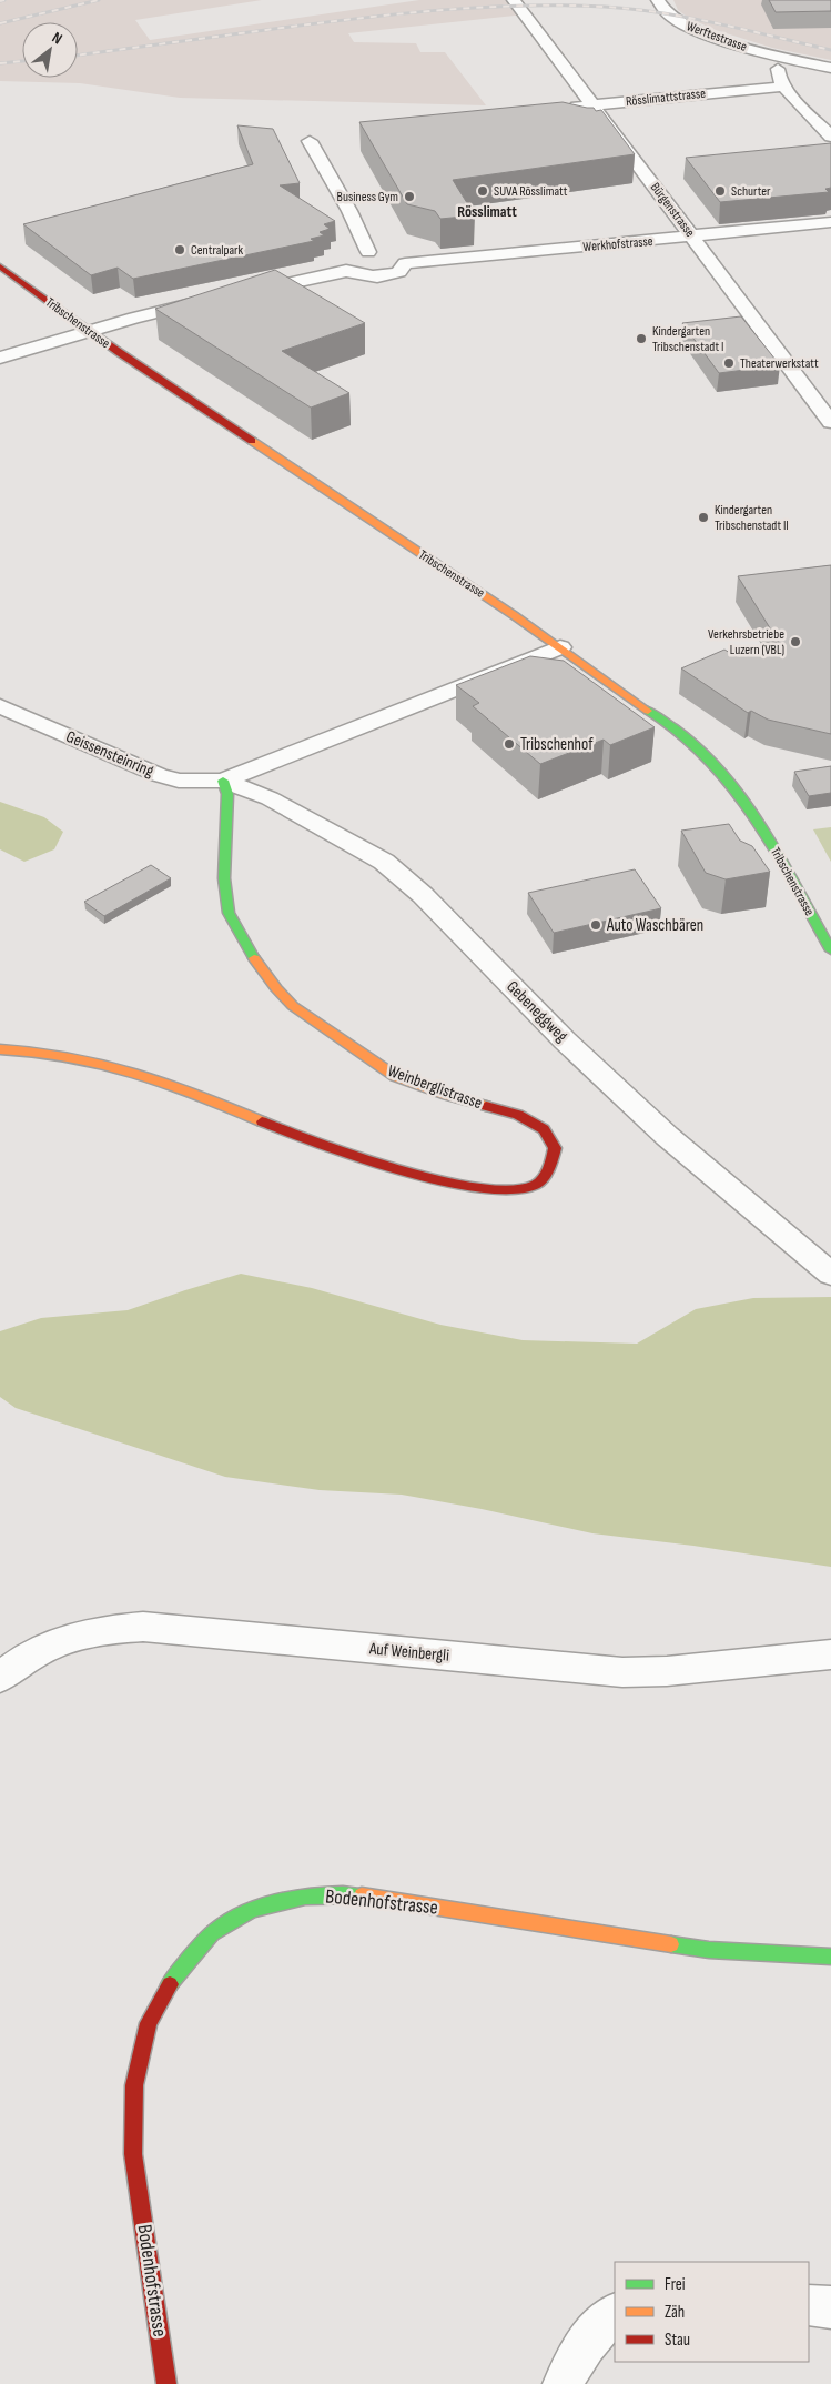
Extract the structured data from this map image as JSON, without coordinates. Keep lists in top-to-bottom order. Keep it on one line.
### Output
{"streets":{"street":["Werftestrasse","Rösslimattstrasse","Bürgenstrasse","Werkhofstrasse","Tribschenstrasse","Geissensteinring","Gebeneggweg","Weinberglistrasse","Auf Weinbergli","Bodenhofstrasse"]},"crossings":[["Rösslimattstrasse","Bürgenstrasse"],["Bürgenstrasse","Werkhofstrasse"],["Geissensteinring","Gebeneggweg"],["Geissensteinring","Weinberglistrasse"],["Gebeneggweg","Weinberglistrasse"]],"districts":["Rösslimatt"],"places":["SUVA Rösslimatt","Schurter","Business Gym","Centralpark","Kindergarten Tribschenstadt I","Theaterwerkstatt","Kindergarten Tribschenstadt II","Verkehrsbetriebe Luzern (VBL)","Tribschenhof","Auto Waschbären"],"legend":["Frei","Zäh","Stau"],"north":"top right"}
